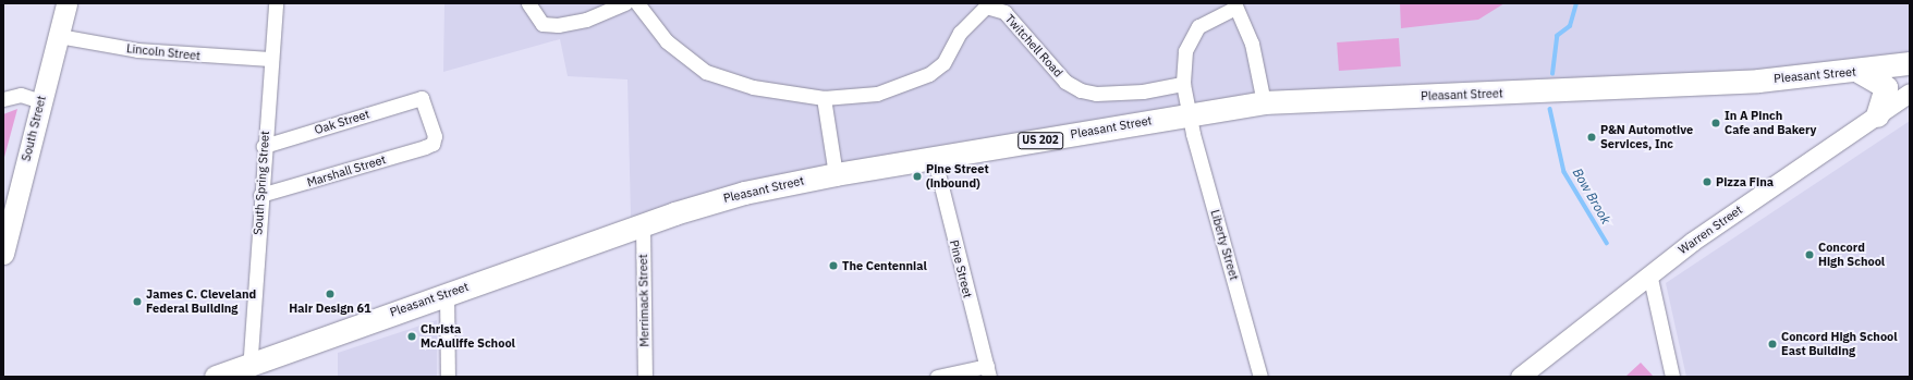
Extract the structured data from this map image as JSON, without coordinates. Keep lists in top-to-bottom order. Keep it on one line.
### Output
{"streets":{"main road":["Pleasant Street","South Street","US 202"],"street":["Twitchell Road","Lincoln Street","Oak Street","Marshall Street","South Spring Street","Warren Street","Liberty Street","Pine Street","Merrimack Street"]},"crossings":[["Lincoln Street","South Street"],["Lincoln Street","South Spring Street"],["Pleasant Street","South Spring Street"],["Pleasant Street","Liberty Street"],["Pleasant Street","Pine Street"],["Pleasant Street","Merrimack Street"],["Oak Street","Marshall Street"],["Oak Street","South Spring Street"],["Marshall Street","South Spring Street"]],"water":["Bow Brook"],"places":["In A Pinch Cafe and Bakery","P&N Automotive Services, Inc","Pine Street (inbound)","Pizza Fina","Concord High School","The Centennial","Hair Design 61","James C. Cleveland Federal Building","Christa McAuliffe School","Concord High School East Building"]}
